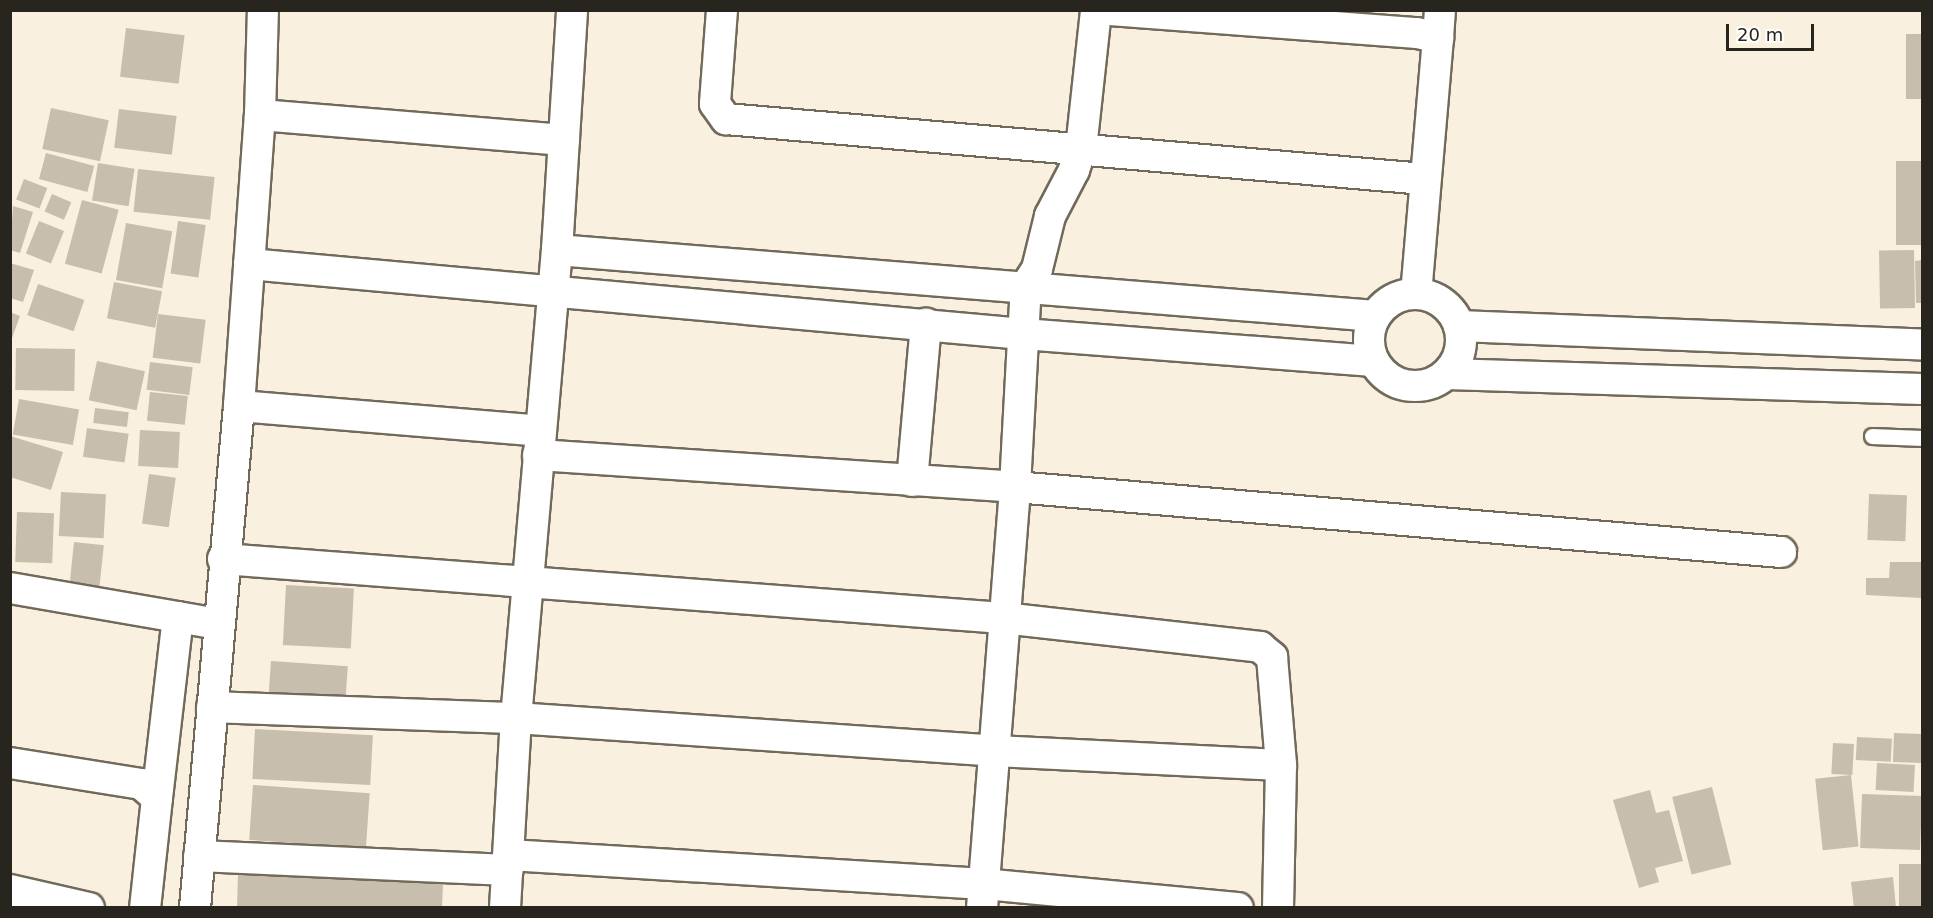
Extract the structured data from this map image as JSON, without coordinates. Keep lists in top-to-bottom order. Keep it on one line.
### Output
{"scale_bar":"20 m"}
